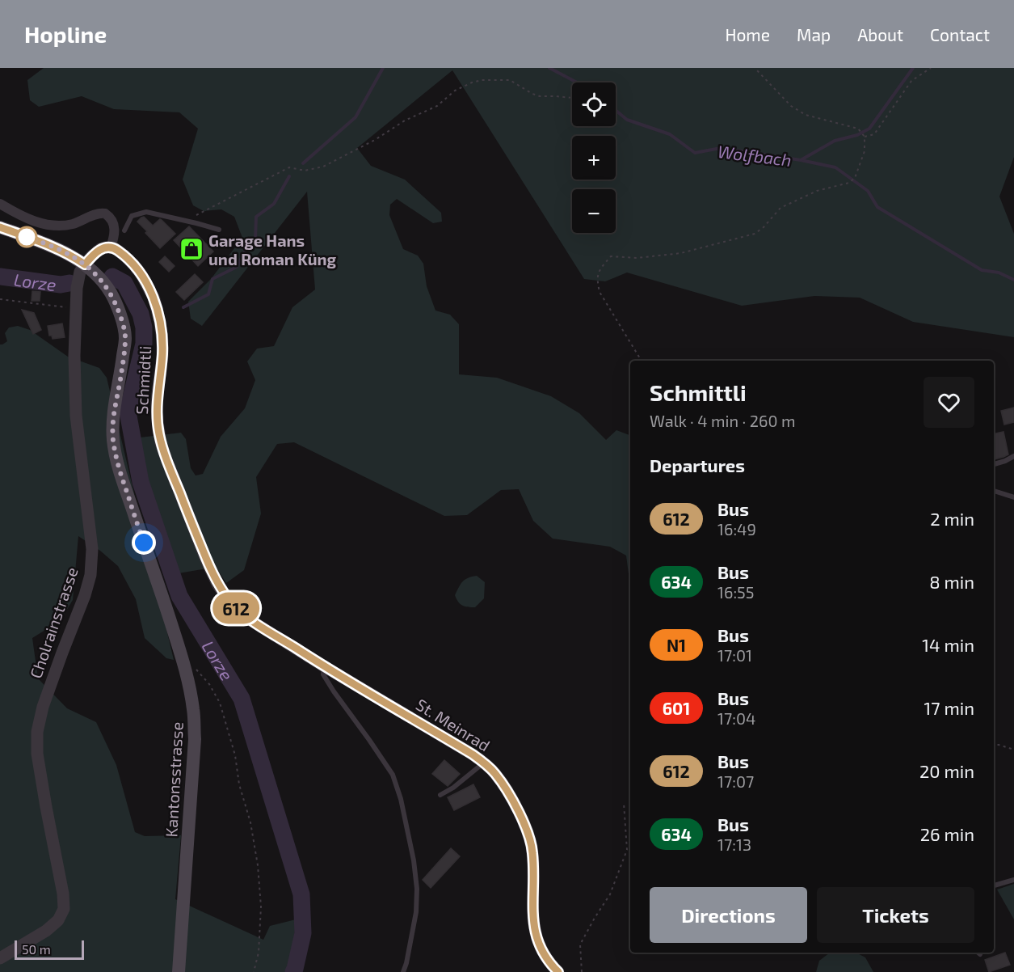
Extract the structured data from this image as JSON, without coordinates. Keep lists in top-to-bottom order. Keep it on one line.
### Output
{"streets":{"main road":["Kantonsstrasse"],"street":["Schmidtli","Cholrainstrasse","St. Meinrad"]},"crossings":[["Schmidtli","St. Meinrad"],["Cholrainstrasse","Kantonsstrasse"]],"water":["Wolfbach","Lorze"],"places":{"shop":["Garage Hans und Roman Küng"]},"lines":["bus line 612"],"scale_bar":"50 m","page":{"header":"Hopline","nav":["Home","Map","About","Contact"],"on_map":"612","map_buttons":["+","−"],"heading":[["Schmittli","Walk · 4 min · 260 m"],"Departures"],"list":[{"mark":"612","name":"Bus","note":"16:49","value":"2 min"},{"mark":"634","name":"Bus","note":"16:55","value":"8 min"},{"mark":"N1","name":"Bus","note":"17:01","value":"14 min"},{"mark":"601","name":"Bus","note":"17:04","value":"17 min"},{"mark":"612","name":"Bus","note":"17:07","value":"20 min"},{"mark":"634","name":"Bus","note":"17:13","value":"26 min"}],"buttons":["Directions","Tickets"],"scale":"50 m"}}
